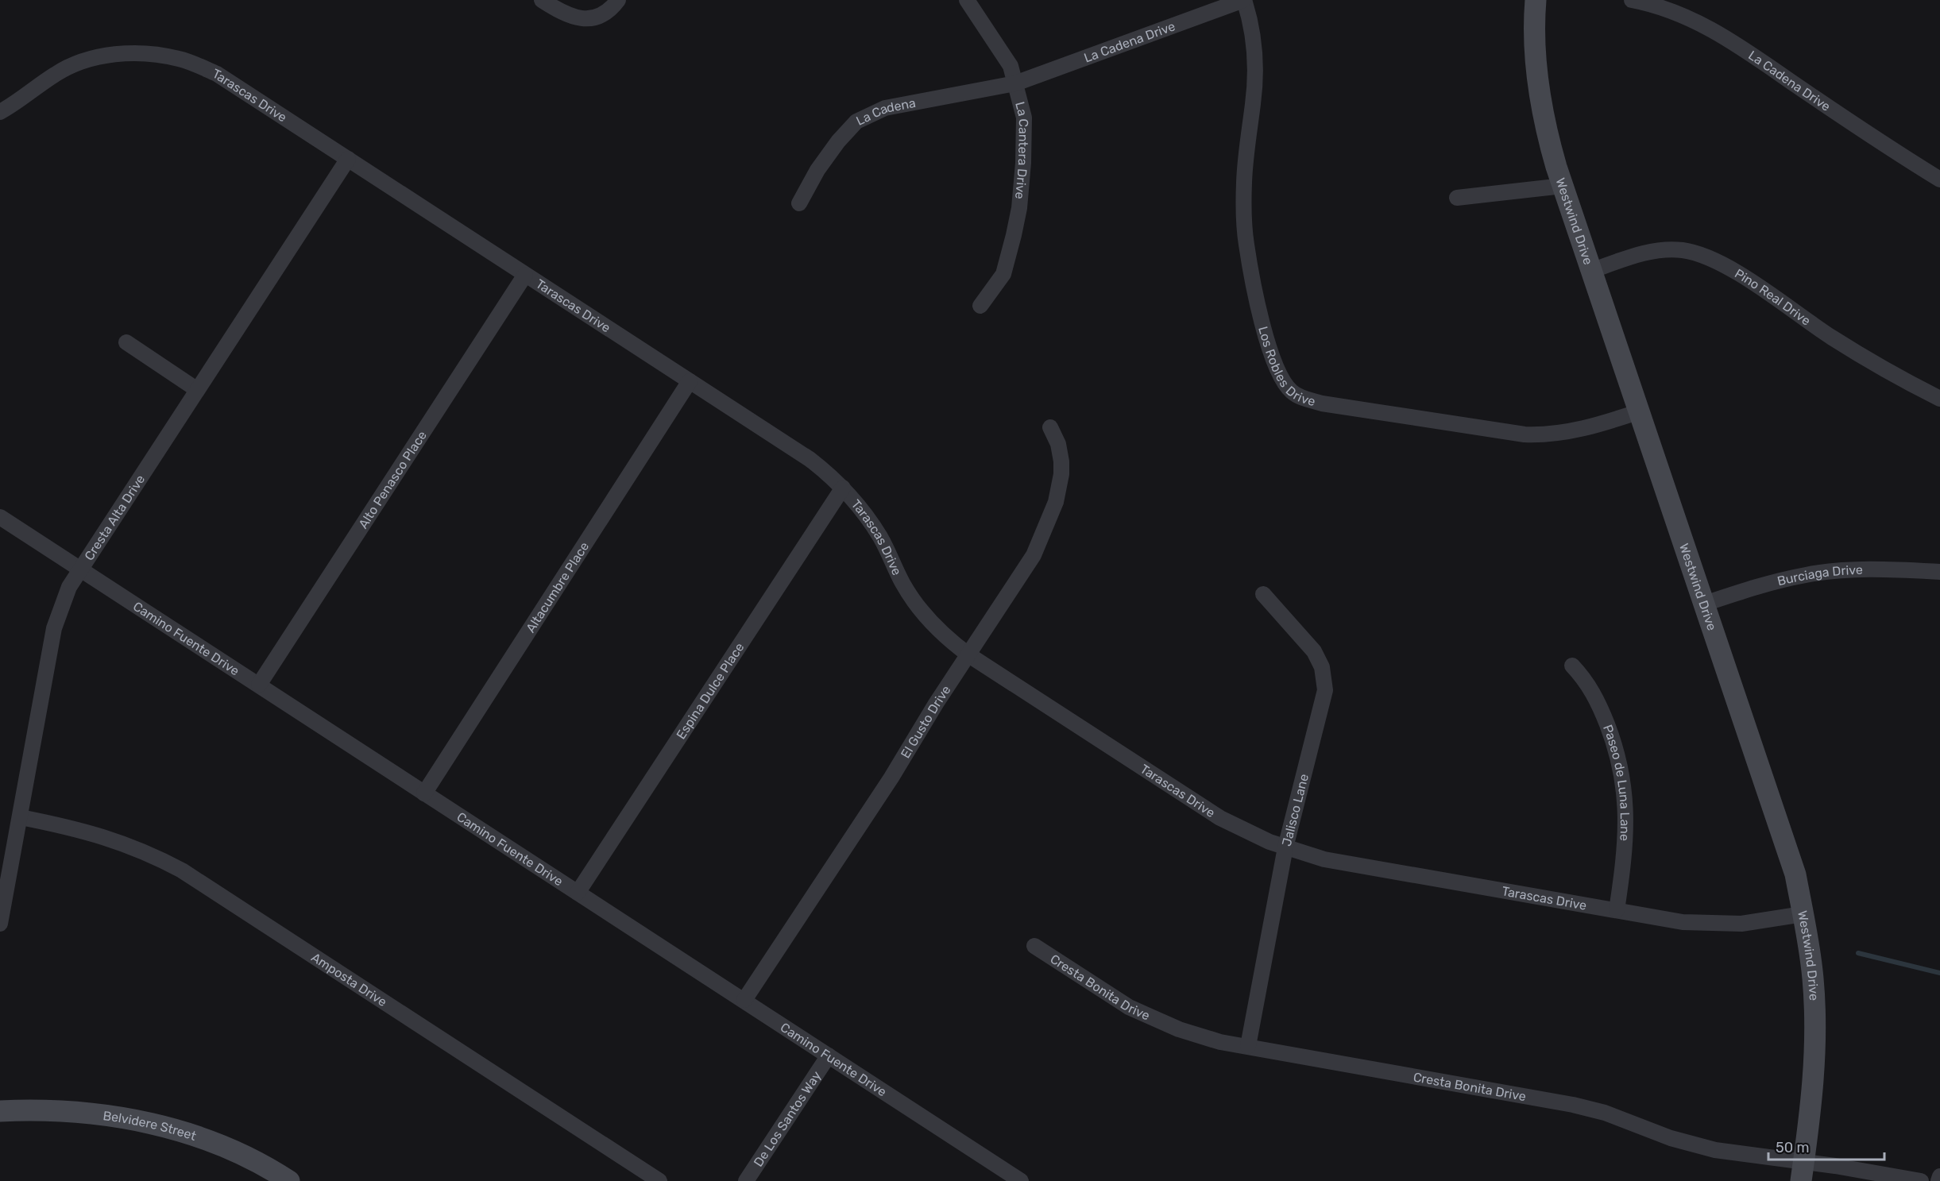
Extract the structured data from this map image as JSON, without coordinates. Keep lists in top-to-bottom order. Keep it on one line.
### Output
{"streets":{"main road":["Westwind Drive","Belvidere Street"],"street":["La Cadena Drive","Tarascas Drive","La Cadena","La Cantera Drive","Pino Real Drive","Los Robles Drive","Alto Penasco Place","Cresta Alta Drive","Burciaga Drive","Altacumbre Place","Camino Fuente Drive","Espina Dulce Place","El Gusto Drive","Paseo de Luna Lane","Jalisco Lane","Amposta Drive","Cresta Bonita Drive","De Los Santos Way"]},"crossings":[["La Cadena Drive","La Cadena"],["La Cadena Drive","La Cantera Drive"],["La Cadena Drive","Los Robles Drive"],["Tarascas Drive","Westwind Drive"],["Tarascas Drive","Alto Penasco Place"],["Tarascas Drive","Cresta Alta Drive"],["Tarascas Drive","Altacumbre Place"],["Tarascas Drive","Espina Dulce Place"],["Tarascas Drive","El Gusto Drive"],["Tarascas Drive","Paseo de Luna Lane"],["Tarascas Drive","Jalisco Lane"],["La Cadena","La Cantera Drive"],["Westwind Drive","Pino Real Drive"],["Westwind Drive","Los Robles Drive"],["Westwind Drive","Burciaga Drive"],["Westwind Drive","Cresta Bonita Drive"],["Alto Penasco Place","Camino Fuente Drive"],["Cresta Alta Drive","Camino Fuente Drive"],["Cresta Alta Drive","Amposta Drive"],["Altacumbre Place","Camino Fuente Drive"],["Camino Fuente Drive","Espina Dulce Place"],["Camino Fuente Drive","El Gusto Drive"],["Camino Fuente Drive","De Los Santos Way"],["Jalisco Lane","Cresta Bonita Drive"]],"scale_bar":"50 m"}
